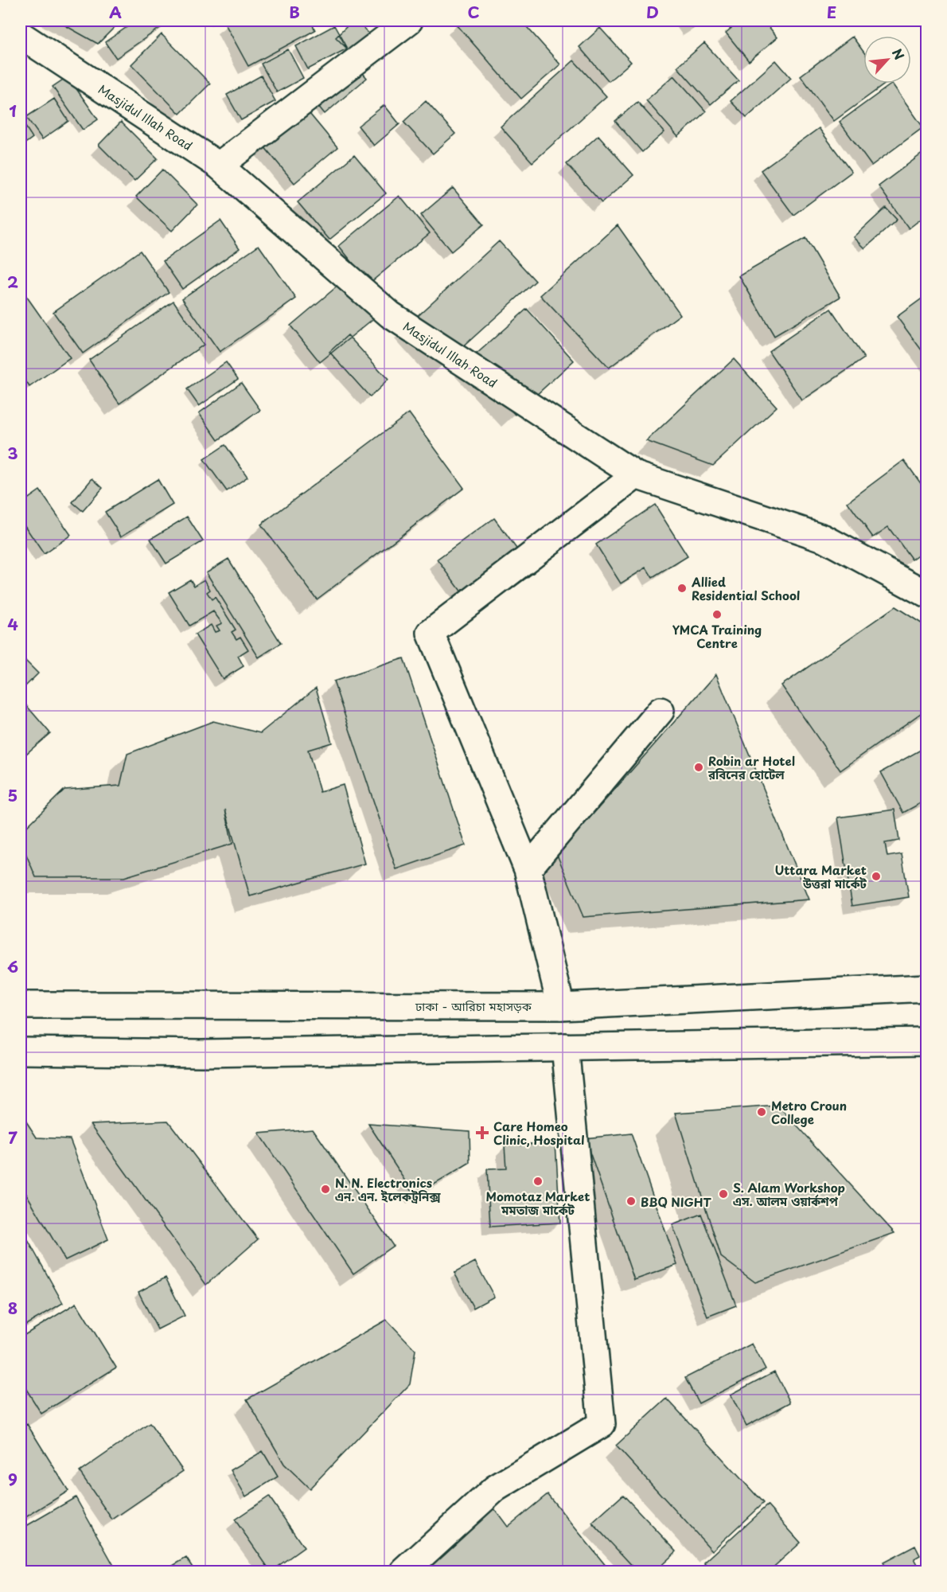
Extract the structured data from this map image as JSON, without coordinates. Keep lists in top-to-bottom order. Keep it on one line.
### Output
{"streets":{"main road":["Masjidul Illah Road","ঢাকা - আরিচা মহাসড়ক"]},"places":{"other":["Allied Residential School","YMCA Training Centre","Robin ar Hotel রবিনের হোটেল","Uttara Market উত্তরা মার্কেট","Metro Croun College","Momotaz Market মমতাজ মার্কেট","N. N. Electronics এন. এন. ইলেকট্রনিক্স","S. Alam Workshop এস. আলম ওয়ার্কশপ","BBQ NIGHT"],"health":["Care Homeo Clinic, Hospital"]},"north":"top right","grid":{"columns":["A","B","C","D","E"],"rows":["1","2","3","4","5","6","7","8","9"]}}
